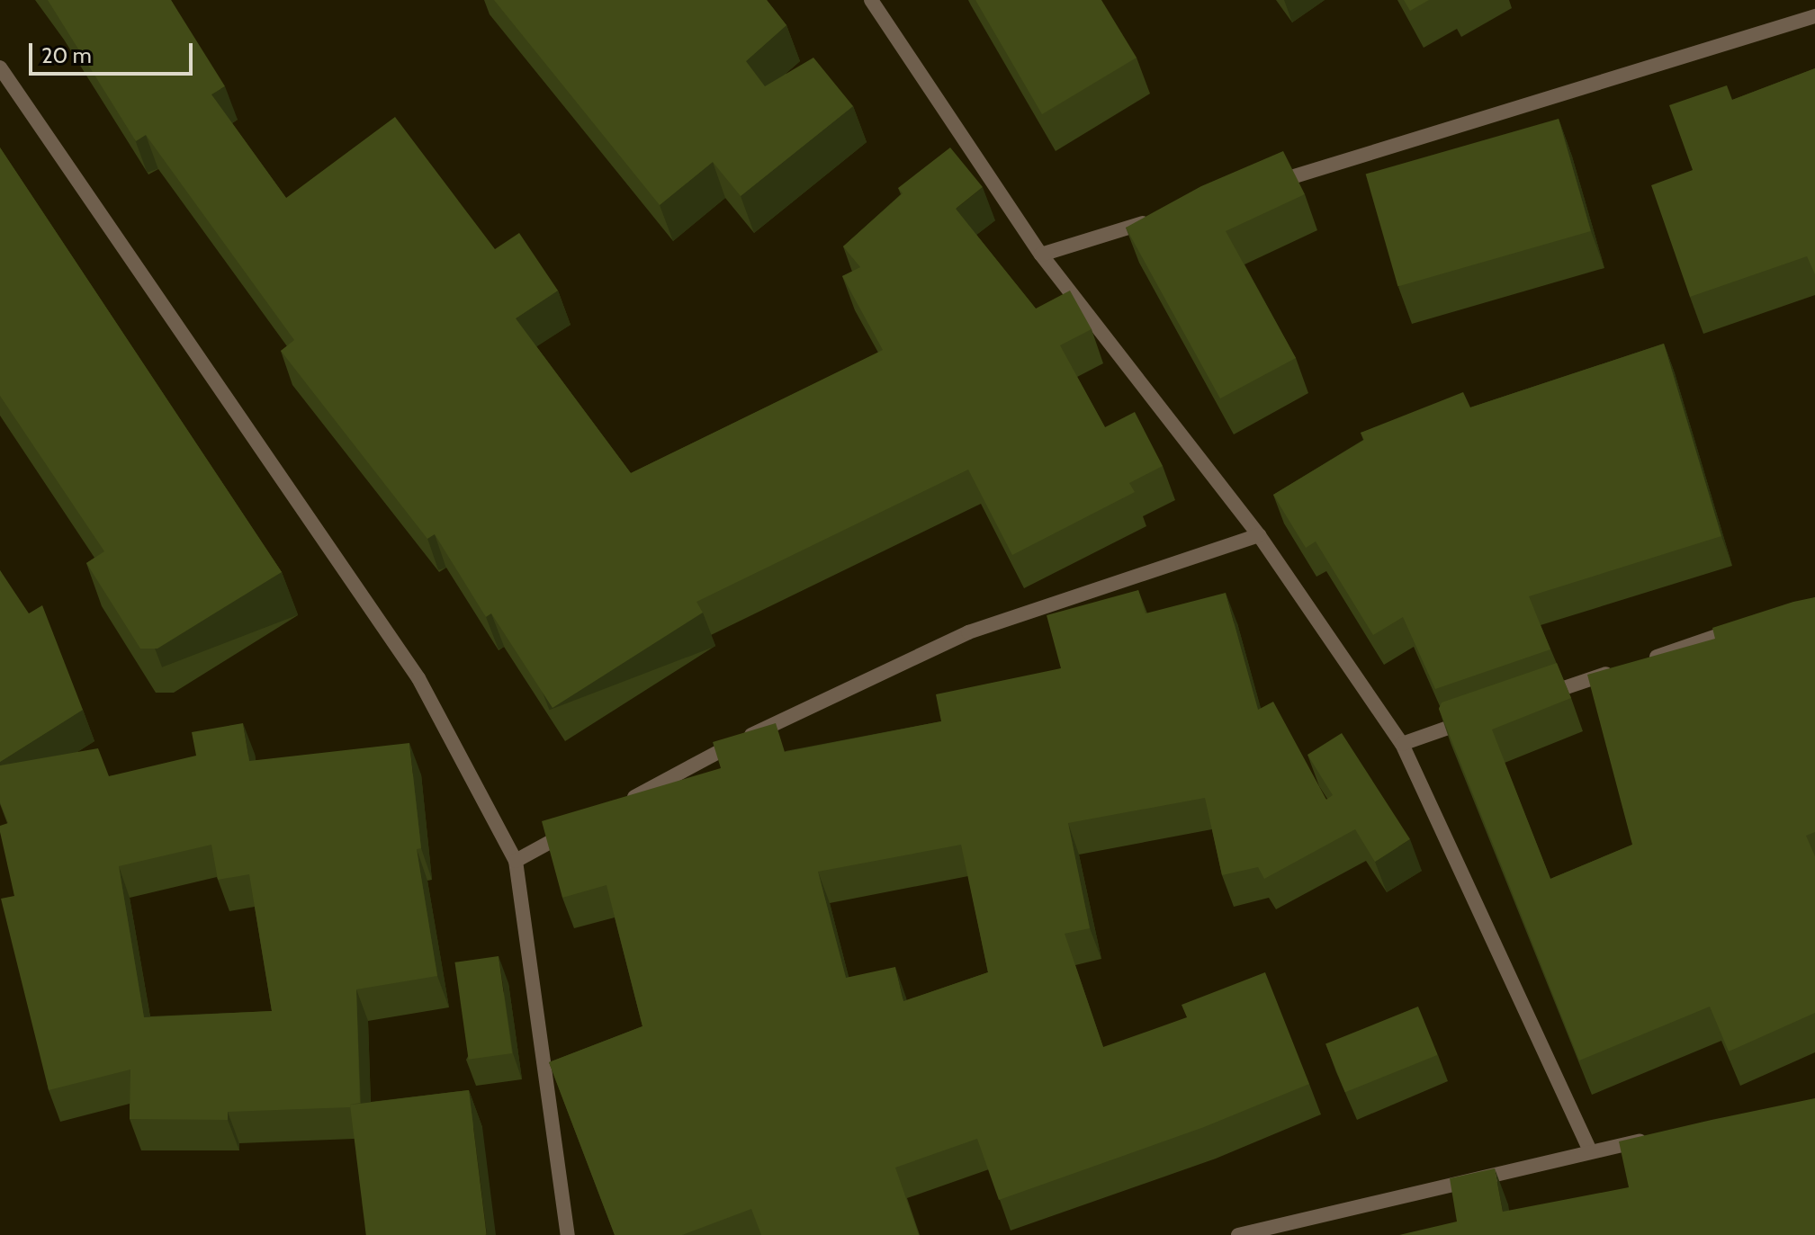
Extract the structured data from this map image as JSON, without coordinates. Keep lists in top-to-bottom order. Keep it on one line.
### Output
{"scale_bar":"20 m"}
